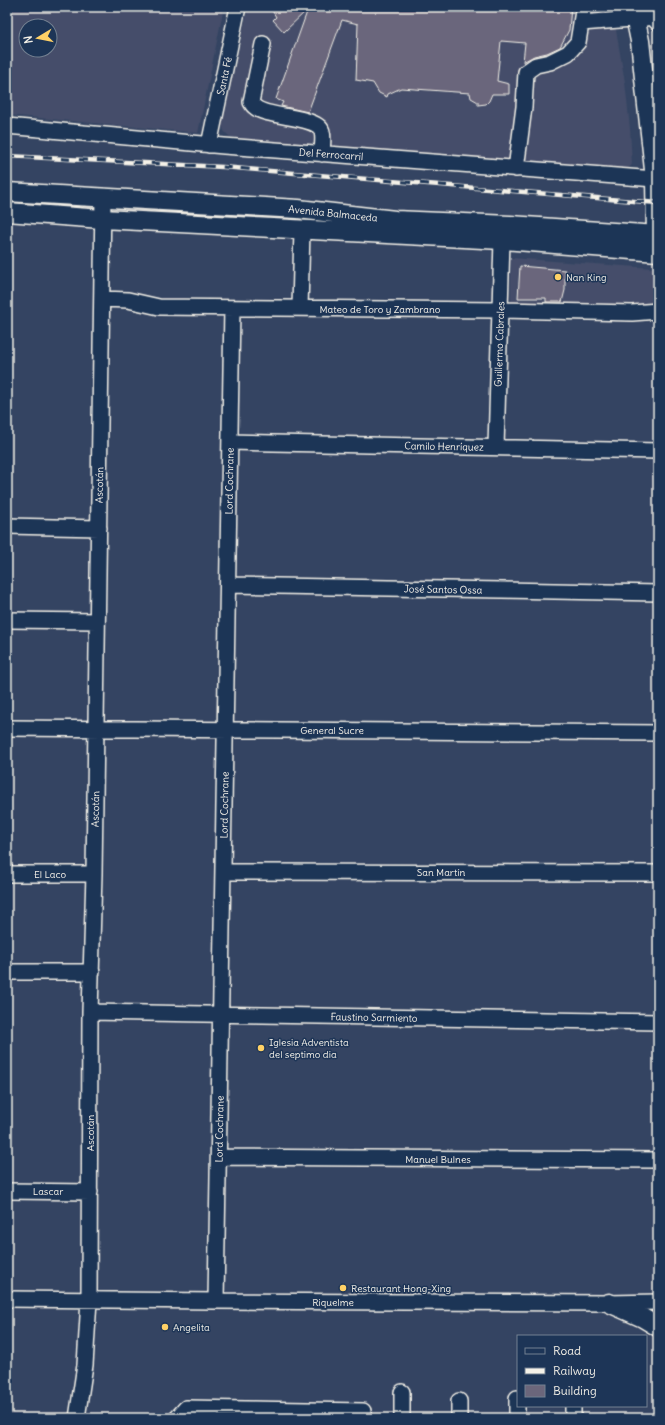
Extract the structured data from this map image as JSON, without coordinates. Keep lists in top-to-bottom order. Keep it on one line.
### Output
{"streets":{"main road":["Avenida Balmaceda"],"street":["Santa Fé","Del Ferrocarril","Mateo de Toro y Zambrano","Guillermo Cabrales","Camilo Henríquez","Lord Cochrane","Ascotán","José Santos Ossa","General Sucre","San Martín","El Laco","Faustino Sarmiento","Manuel Bulnes","Lascar","Riquelme"]},"crossings":[["Santa Fé","Del Ferrocarril"],["Avenida Balmaceda","Guillermo Cabrales"],["Avenida Balmaceda","Ascotán"],["Mateo de Toro y Zambrano","Guillermo Cabrales"],["Mateo de Toro y Zambrano","Lord Cochrane"],["Mateo de Toro y Zambrano","Ascotán"],["Guillermo Cabrales","Camilo Henríquez"],["Camilo Henríquez","Lord Cochrane"],["Lord Cochrane","José Santos Ossa"],["Lord Cochrane","General Sucre"],["Lord Cochrane","San Martín"],["Lord Cochrane","Faustino Sarmiento"],["Lord Cochrane","Manuel Bulnes"],["Lord Cochrane","Riquelme"],["Ascotán","General Sucre"],["Ascotán","El Laco"],["Ascotán","Faustino Sarmiento"],["Ascotán","Lascar"],["Ascotán","Riquelme"]],"places":["Nan King","Iglesia Adventista del septimo dia","Restaurant Hong-Xing","Angelita"],"legend":["Road","Railway","Building"],"north":"left"}
